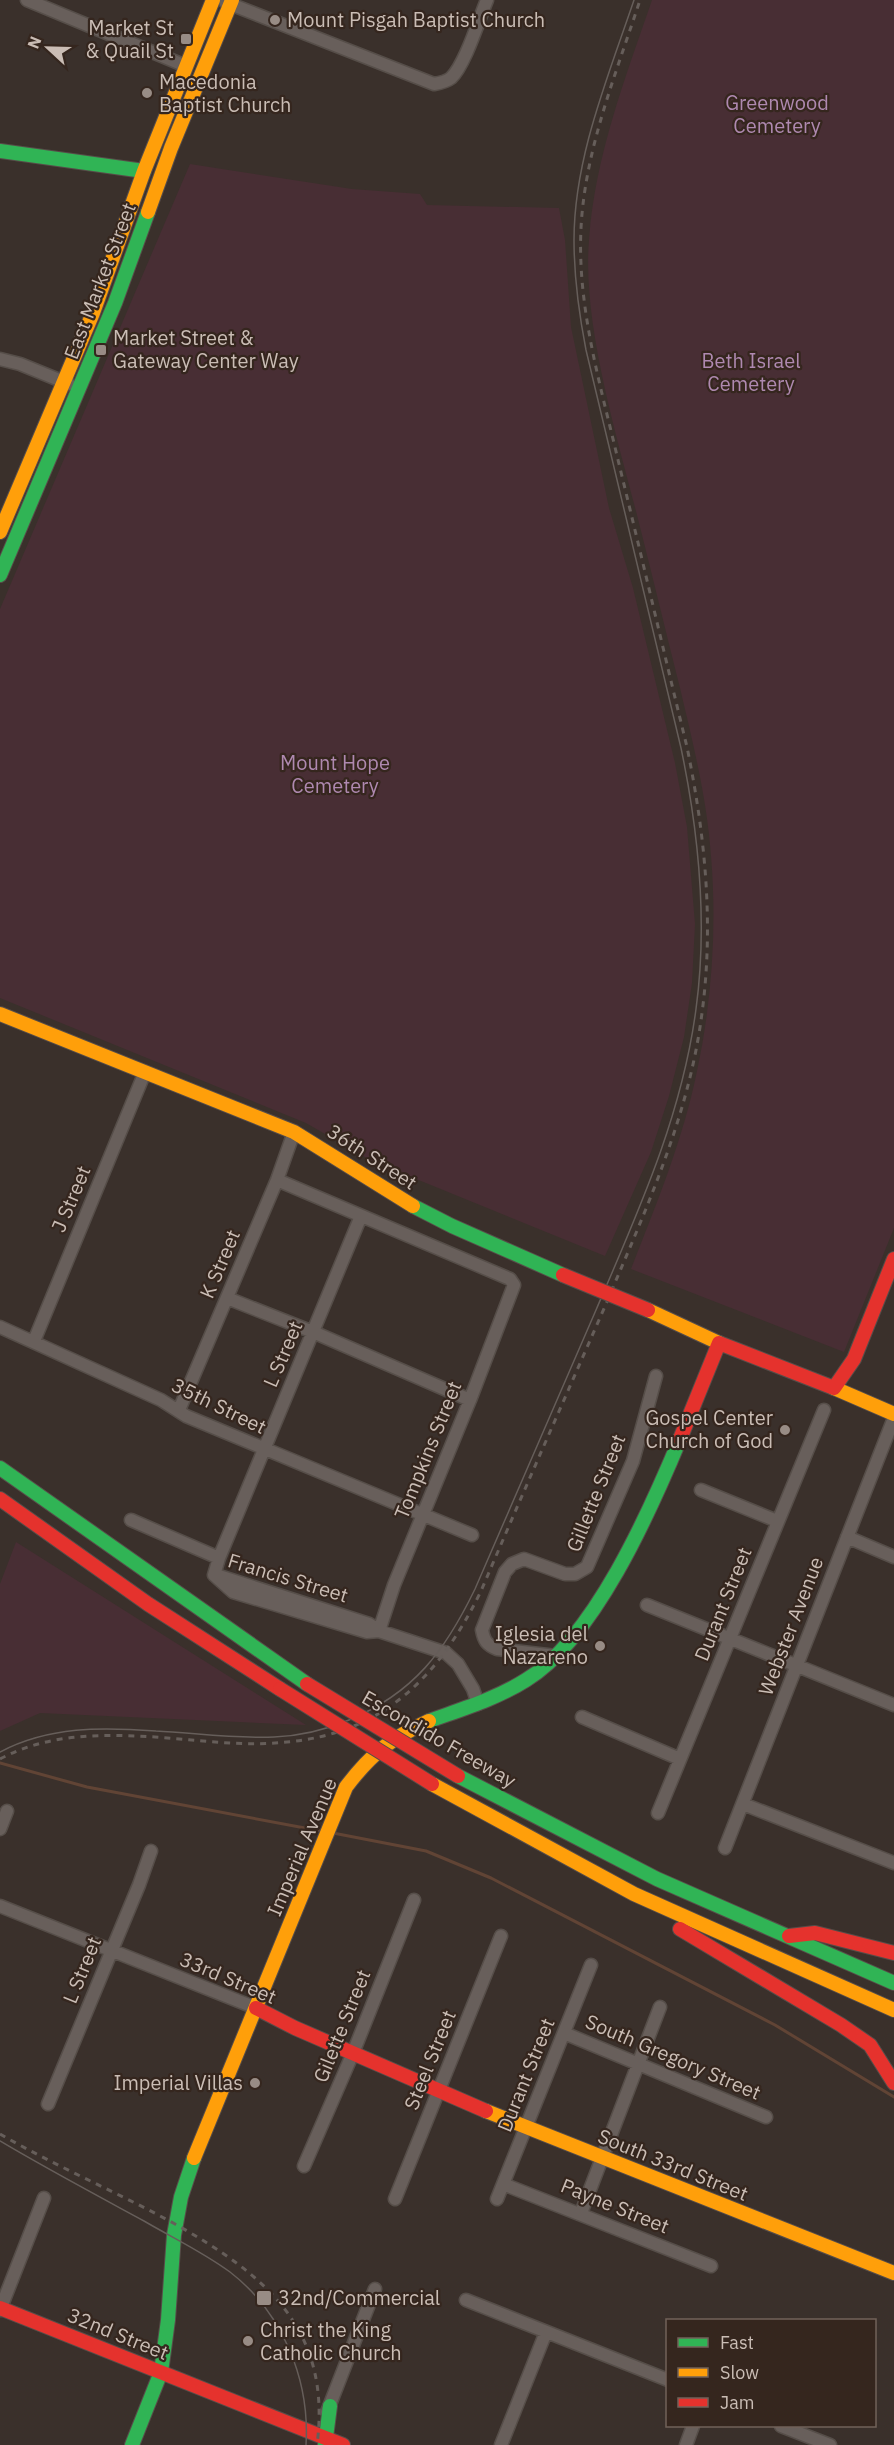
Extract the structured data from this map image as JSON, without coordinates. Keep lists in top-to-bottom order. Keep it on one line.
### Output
{"streets":{"main road":["East Market Street","36th Street","Escondido Freeway","Imperial Avenue","33rd Street","South 33rd Street","32nd Street"],"street":["J Street","K Street","L Street","35th Street","Tompkins Street","Gillette Street","Francis Street","Durant Street","Webster Avenue","Gilette Street","South Gregory Street","Steel Street","Payne Street"]},"crossings":[["36th Street","J Street"],["36th Street","K Street"],["36th Street","Imperial Avenue"],["J Street","35th Street"],["K Street","35th Street"],["L Street","35th Street"],["L Street","Tompkins Street"],["L Street","Francis Street"],["L Street","33rd Street"],["35th Street","Tompkins Street"],["Tompkins Street","Francis Street"],["Gillette Street","Imperial Avenue"],["Francis Street","Imperial Avenue"],["Durant Street","South Gregory Street"],["Durant Street","South 33rd Street"],["Durant Street","Payne Street"],["Imperial Avenue","33rd Street"],["Imperial Avenue","32nd Street"],["33rd Street","Gilette Street"],["33rd Street","Steel Street"],["33rd Street","South 33rd Street"],["Steel Street","South 33rd Street"]],"parks":["Greenwood Cemetery","Beth Israel Cemetery","Mount Hope Cemetery"],"places":{"other":["Mount Pisgah Baptist Church","Macedonia Baptist Church","Gospel Center Church of God","Iglesia del Nazareno","Imperial Villas","Christ the King Catholic Church"],"transit":["Market St & Quail St","Market Street & Gateway Center Way","32nd/Commercial"]},"legend":["Fast","Slow","Jam"],"north":"left"}
